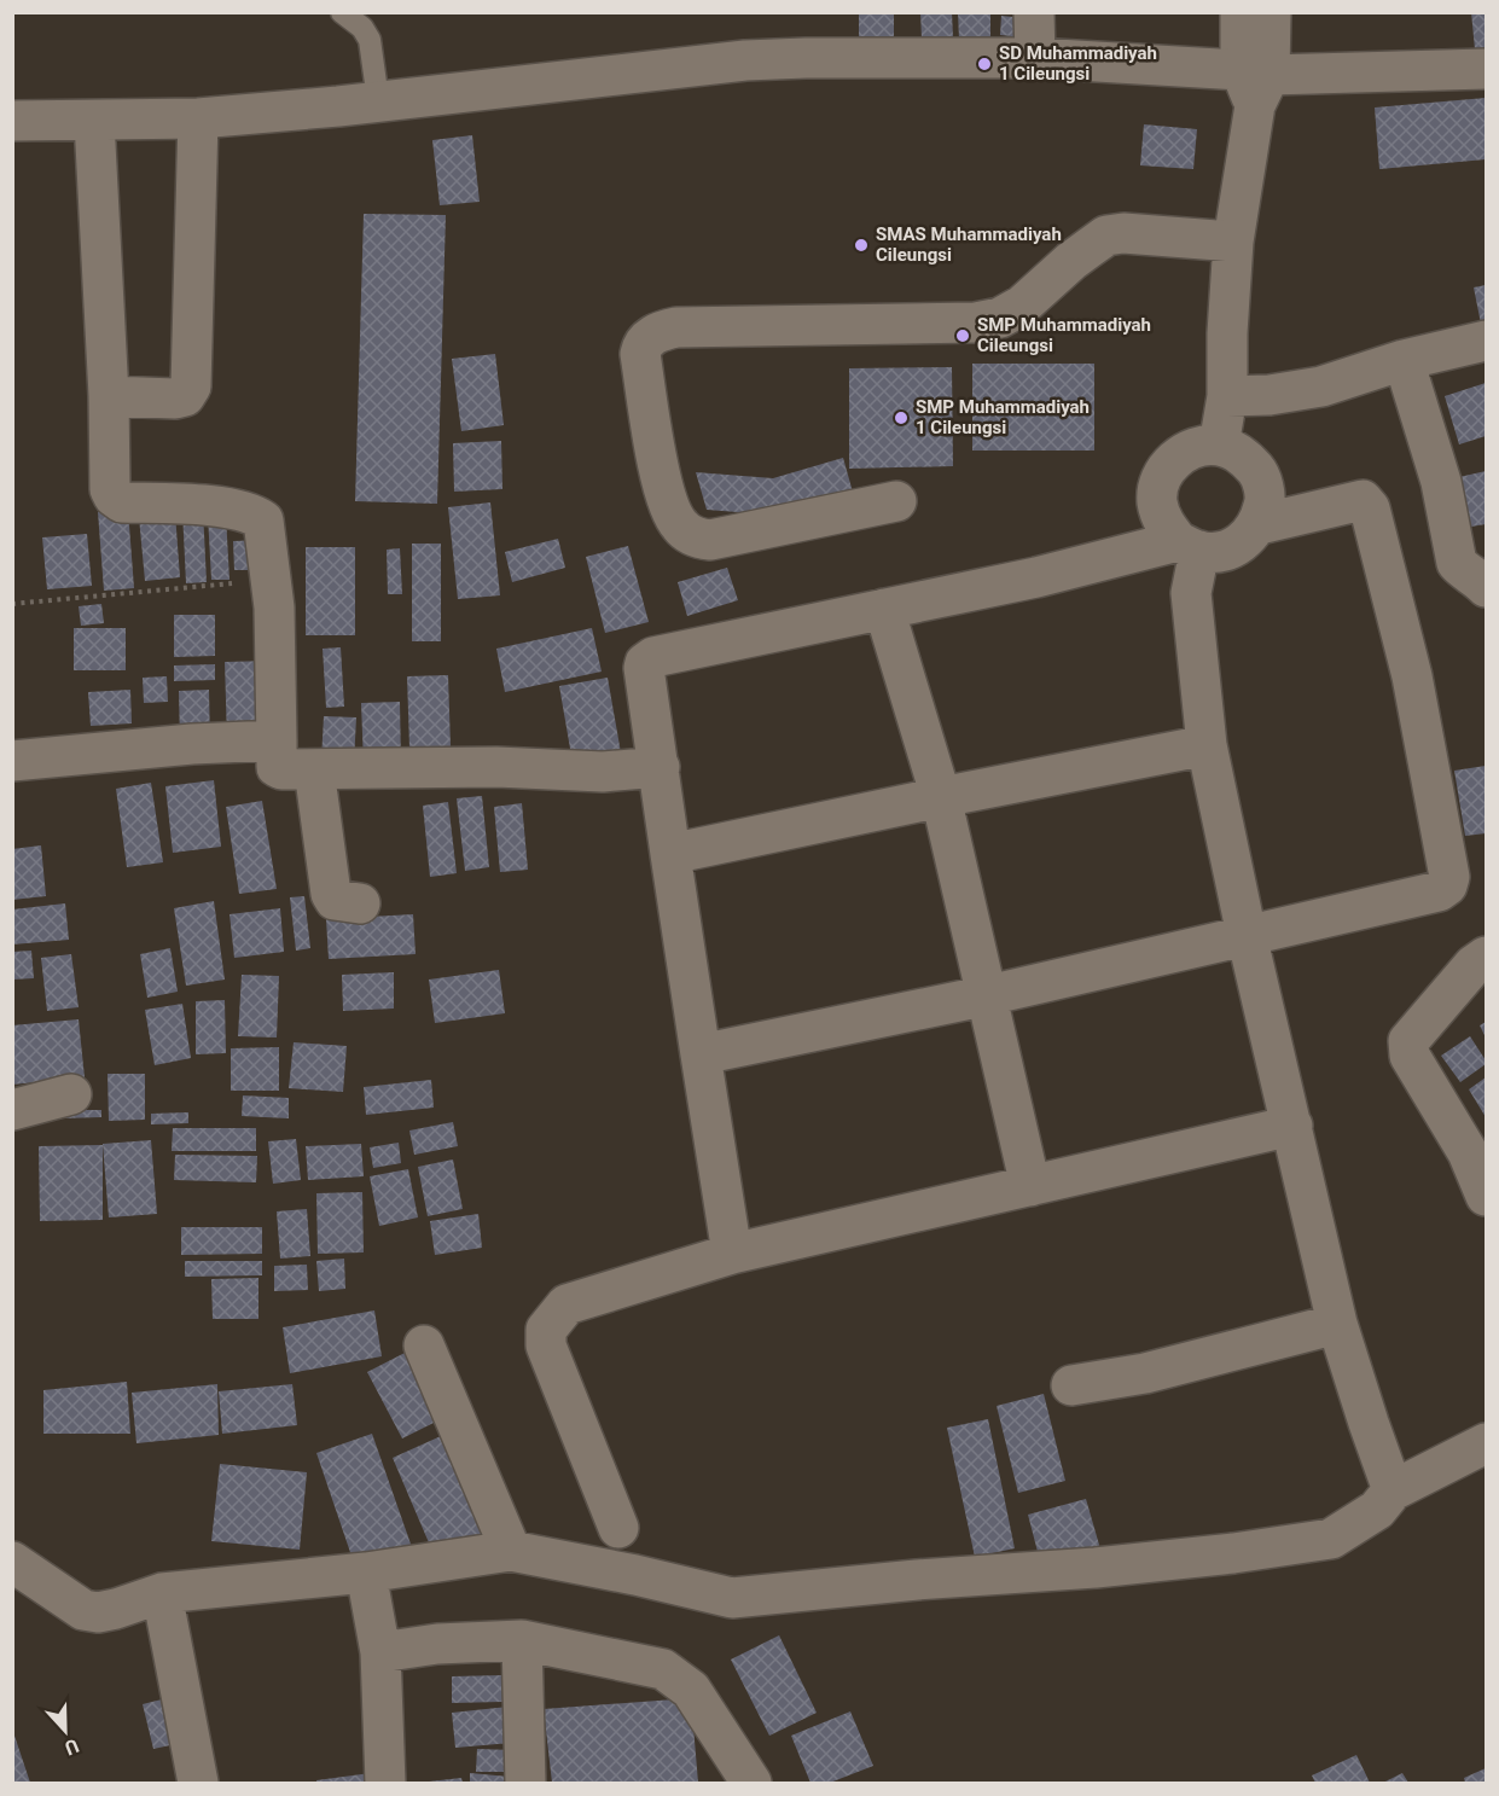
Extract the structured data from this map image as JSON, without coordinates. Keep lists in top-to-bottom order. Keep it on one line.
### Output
{"places":["SD Muhammadiyah 1 Cileungsi","SMAS Muhammadiyah Cileungsi","SMP Muhammadiyah Cileungsi","SMP Muhammadiyah 1 Cileungsi"],"north":"bottom"}
